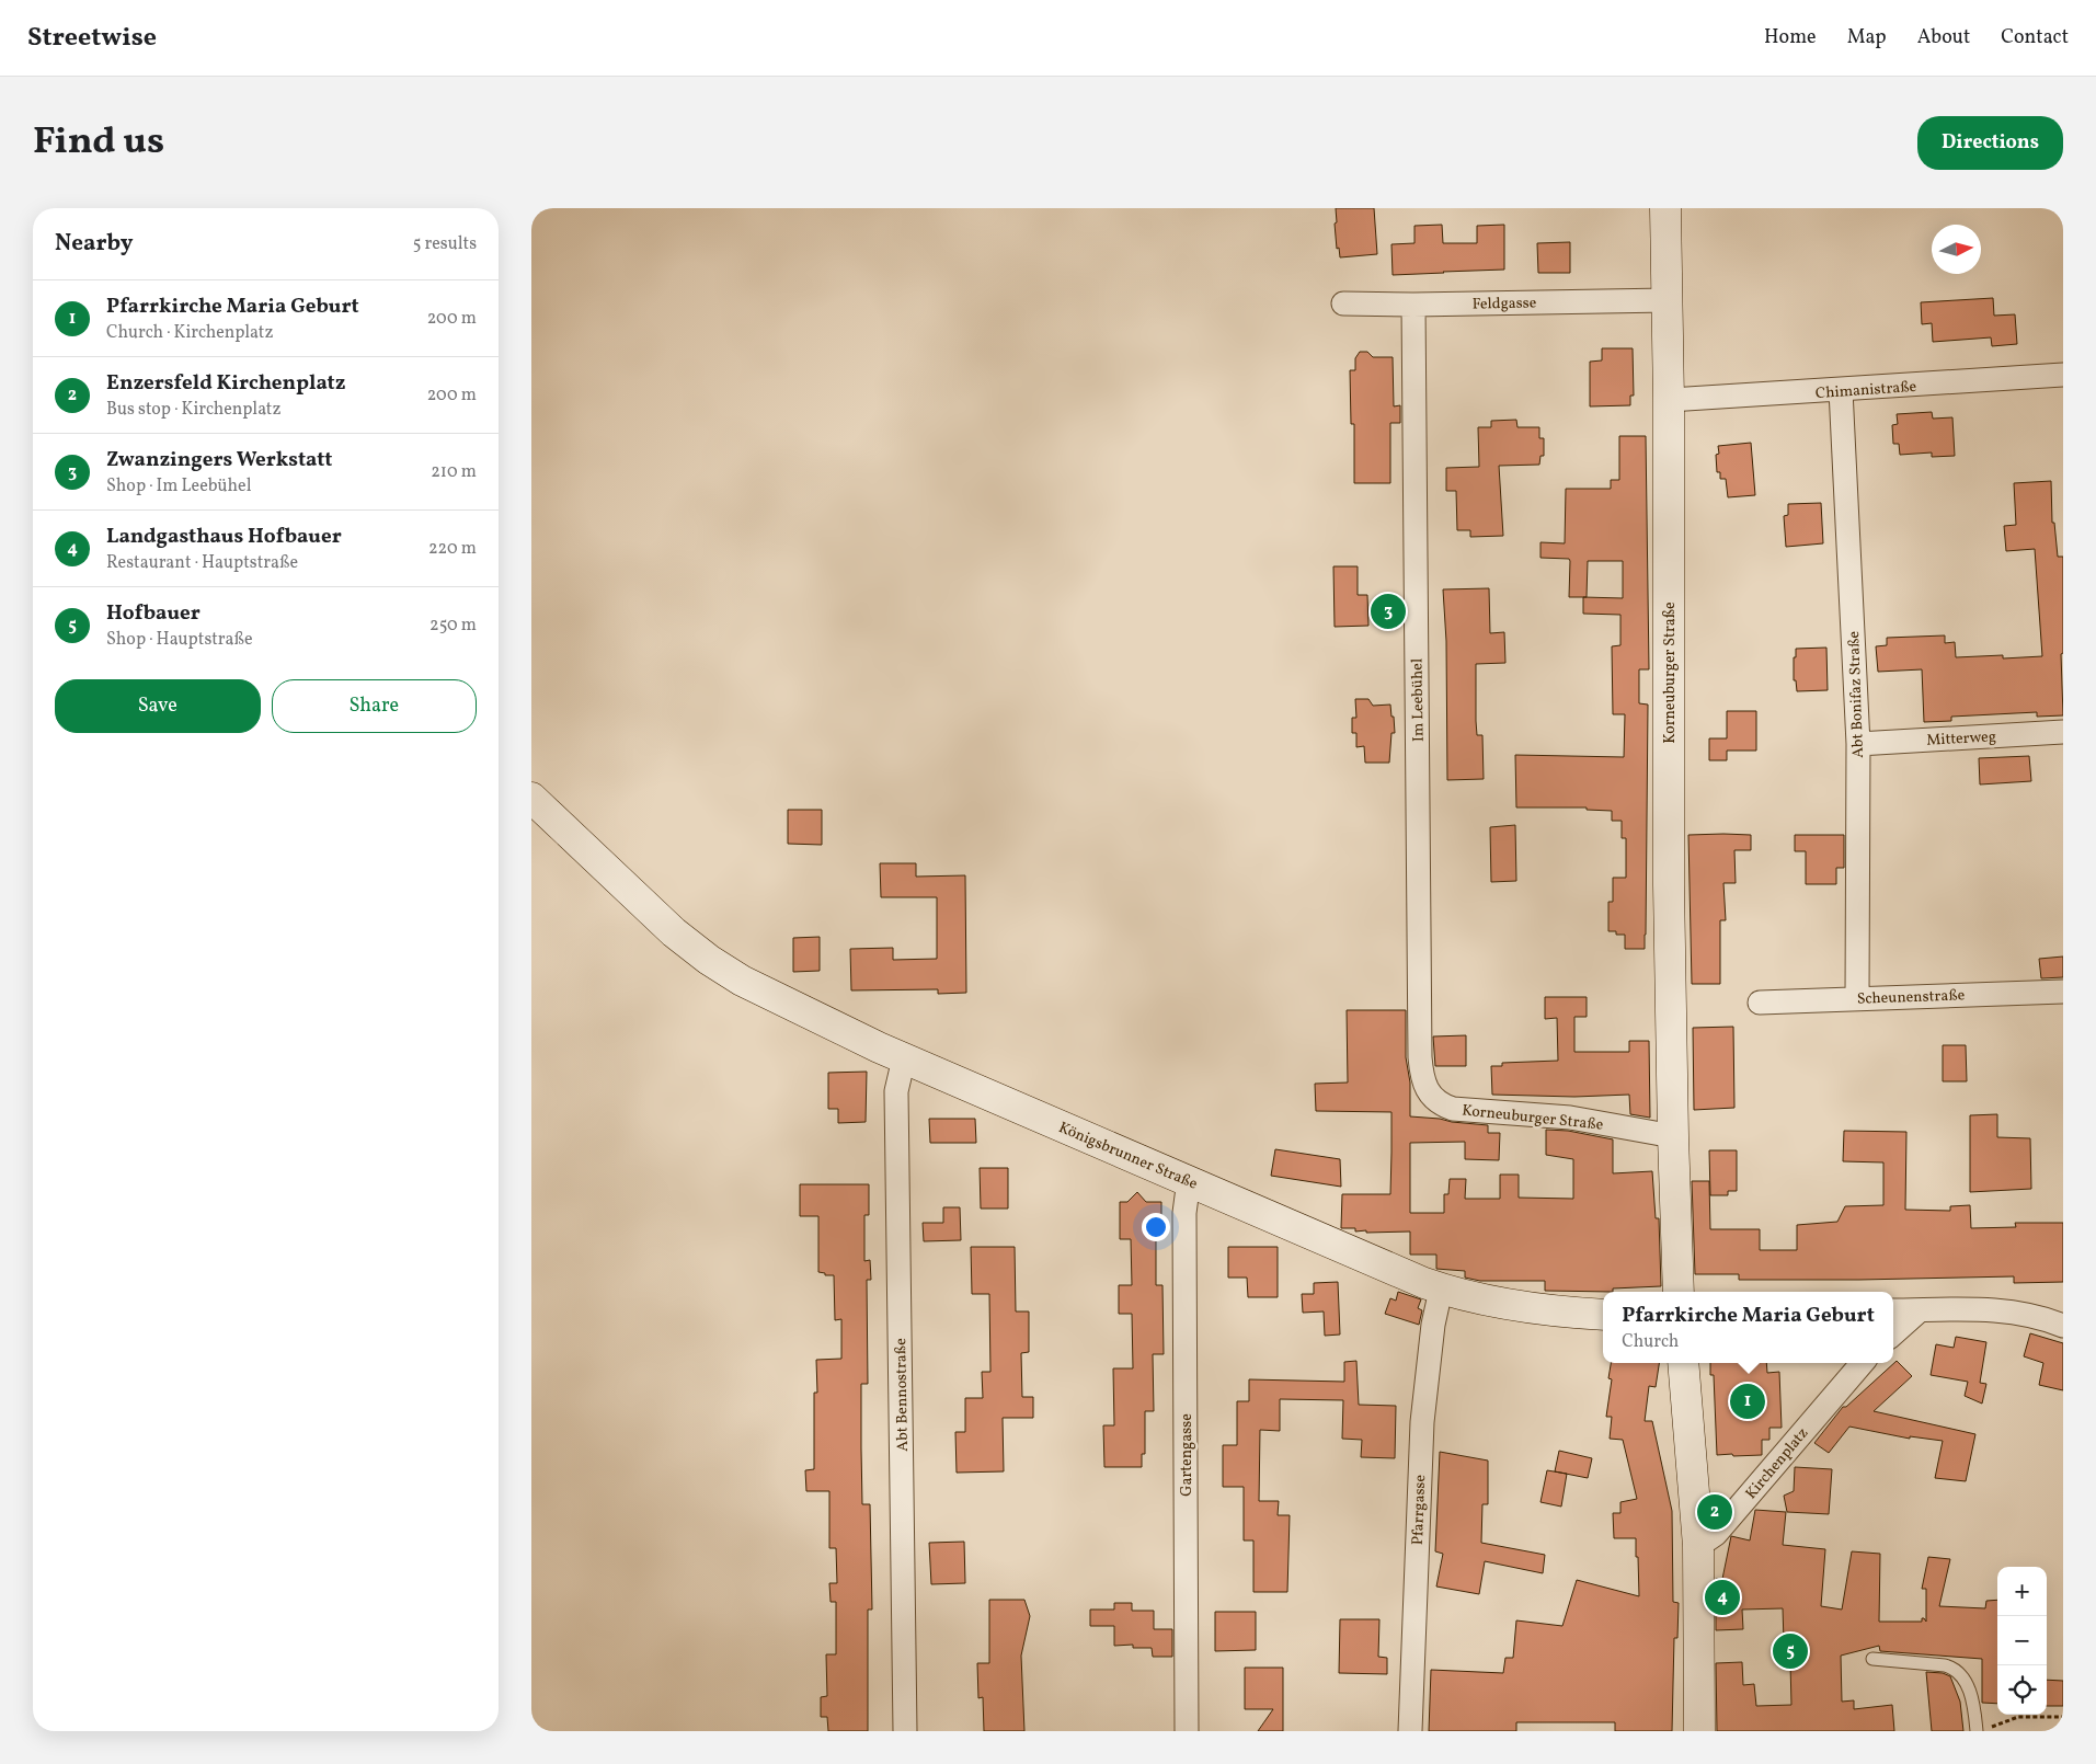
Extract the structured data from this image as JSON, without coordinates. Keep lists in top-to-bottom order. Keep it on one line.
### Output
{"streets":{"street":["Feldgasse","Chimanistraße","Korneuburger Straße","Abt Bonifaz Straße","Im Leebühel","Mitterweg","Scheunenstraße","Königsbrunner Straße","Abt Bennostraße","Gartengasse","Kirchenplatz","Pfarrgasse"]},"crossings":[["Feldgasse","Korneuburger Straße"],["Feldgasse","Im Leebühel"],["Chimanistraße","Korneuburger Straße"],["Chimanistraße","Abt Bonifaz Straße"],["Korneuburger Straße","Im Leebühel"],["Abt Bonifaz Straße","Mitterweg"],["Abt Bonifaz Straße","Scheunenstraße"],["Königsbrunner Straße","Abt Bennostraße"],["Königsbrunner Straße","Gartengasse"],["Königsbrunner Straße","Pfarrgasse"]],"north":"right","page":{"header":"Streetwise","nav":["Home","Map","About","Contact"],"title":"Find us","buttons":["Directions",["Save","Share"]],"heading":["Nearby","5 results"],"list":[{"mark":"1","name":"Pfarrkirche Maria Geburt","note":"Church · Kirchenplatz","value":"200 m"},{"mark":"2","name":"Enzersfeld Kirchenplatz","note":"Bus stop · Kirchenplatz","value":"200 m"},{"mark":"3","name":"Zwanzingers Werkstatt","note":"Shop · Im Leebühel","value":"210 m"},{"mark":"4","name":"Landgasthaus Hofbauer","note":"Restaurant · Hauptstraße","value":"220 m"},{"mark":"5","name":"Hofbauer","note":"Shop · Hauptstraße","value":"250 m"}],"pins":["3","1","2","4","5"],"popup":["Pfarrkirche Maria Geburt","Church"],"map_buttons":["+","−"]}}
